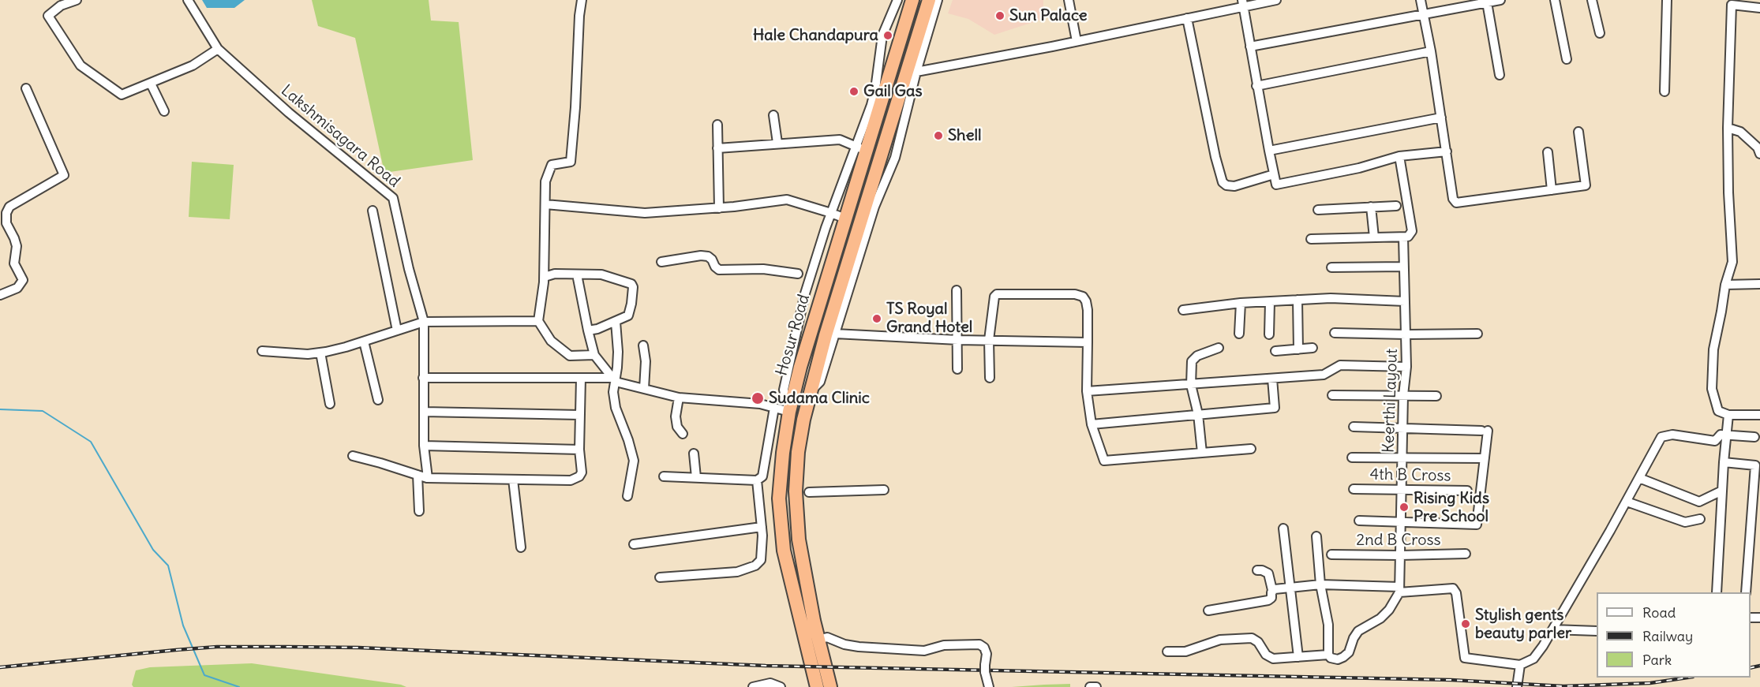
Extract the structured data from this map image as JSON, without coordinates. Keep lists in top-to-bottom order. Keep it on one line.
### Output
{"streets":{"highway":["Hosur Road"],"street":["Lakshmisagara Road","Keerthi Layout","4th B Cross","2nd B Cross"]},"crossings":[["Keerthi Layout","4th B Cross"],["Keerthi Layout","2nd B Cross"]],"places":["Sun Palace","Hale Chandapura","Gail Gas","Shell","TS Royal Grand Hotel","Sudama Clinic","Rising Kids Pre School","Stylish gents beauty parler"],"legend":["Road","Railway","Park"]}
